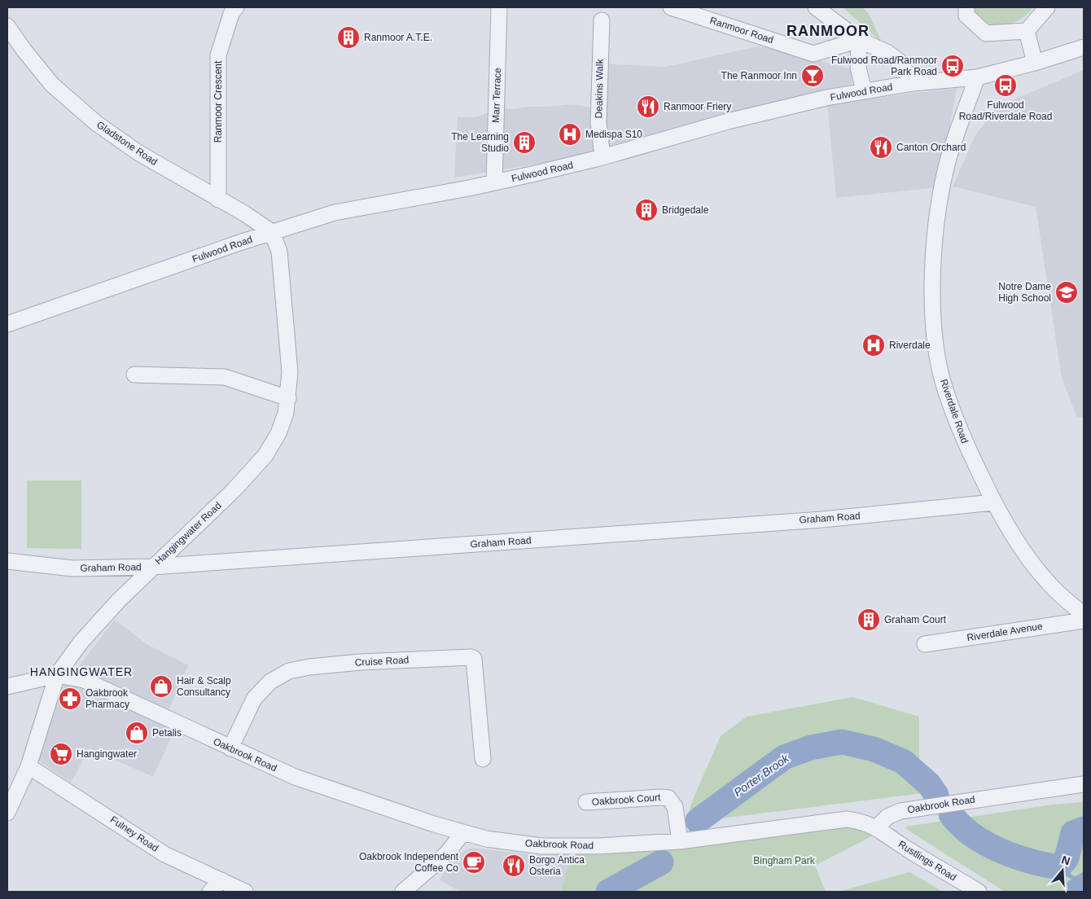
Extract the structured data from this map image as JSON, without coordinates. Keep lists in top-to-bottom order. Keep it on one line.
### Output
{"streets":{"street":["Ranmoor Road","Deakins Walk","Fulwood Road","Marr Terrace","Ranmoor Crescent","Gladstone Road","Riverdale Road","Graham Road","Hangingwater Road","Riverdale Avenue","Cruise Road","Oakbrook Road","Oakbrook Court","Fulney Road","Rustlings Road"]},"crossings":[["Deakins Walk","Fulwood Road"],["Fulwood Road","Marr Terrace"],["Fulwood Road","Gladstone Road"],["Fulwood Road","Riverdale Road"],["Fulwood Road","Hangingwater Road"],["Ranmoor Crescent","Gladstone Road"],["Gladstone Road","Hangingwater Road"],["Riverdale Road","Graham Road"],["Graham Road","Hangingwater Road"],["Hangingwater Road","Oakbrook Road"],["Hangingwater Road","Fulney Road"],["Cruise Road","Oakbrook Road"],["Oakbrook Road","Oakbrook Court"],["Oakbrook Road","Rustlings Road"]],"districts":["RANMOOR","HANGINGWATER"],"water":["Porter Brook"],"parks":["Bingham Park"],"places":{"building":["Ranmoor A.T.E.","The Learning Studio","Bridgedale","Graham Court"],"bus stop":["Fulwood Road/Ranmoor Park Road","Fulwood Road/Riverdale Road"],"bar":["The Ranmoor Inn"],"restaurant":["Ranmoor Friery","Canton Orchard","Borgo Antica Osteria"],"hospital":["Medispa S10","Riverdale"],"school or university":["Notre Dame High School"],"shop":["Hair & Scalp Consultancy","Petalis"],"pharmacy":["Oakbrook Pharmacy"],"supermarket":["Hangingwater"],"cafe":["Oakbrook Independent Coffee Co"]},"north":"top"}
